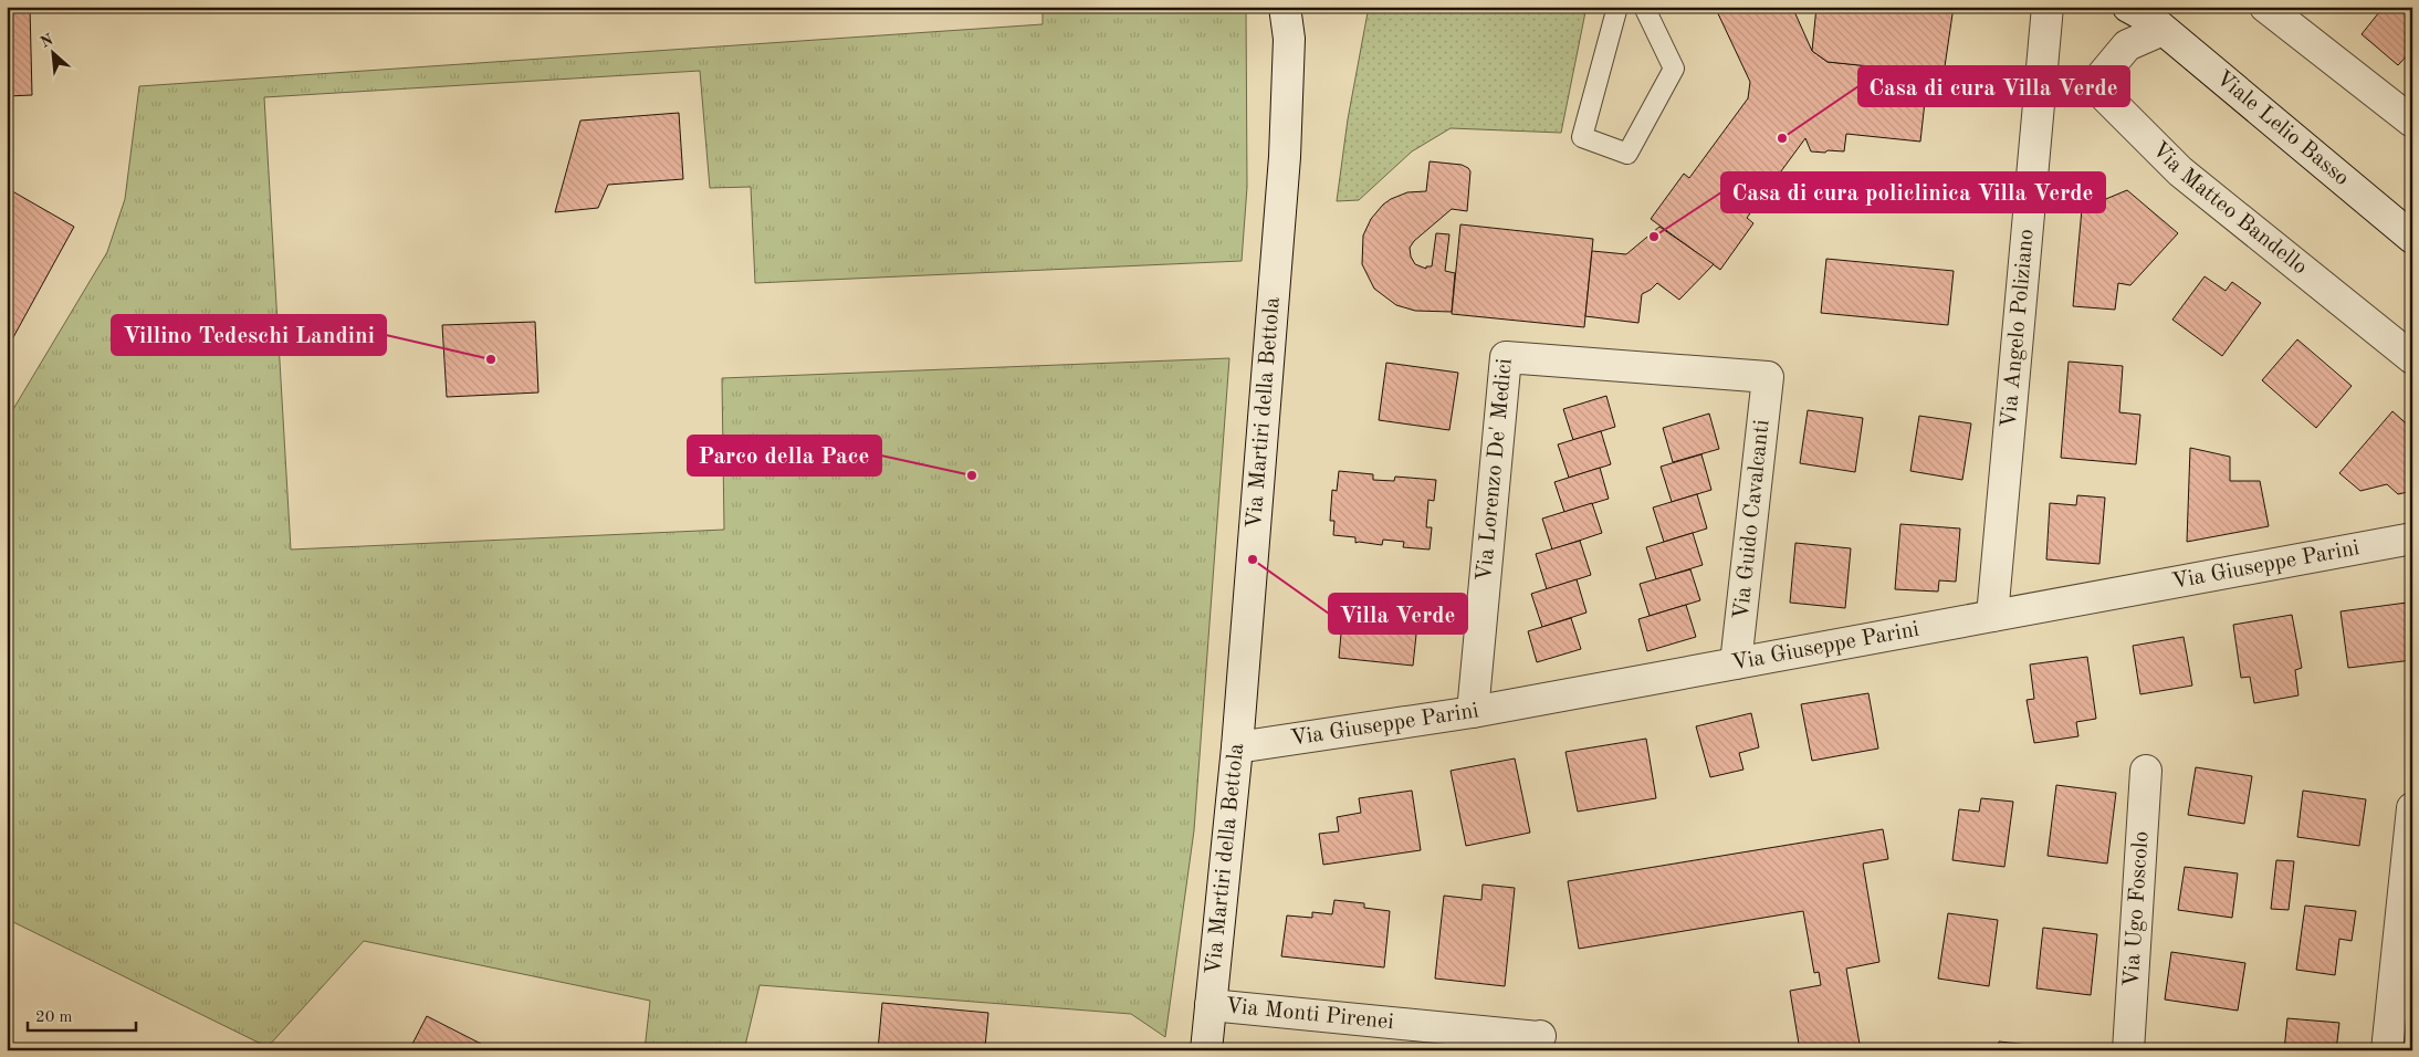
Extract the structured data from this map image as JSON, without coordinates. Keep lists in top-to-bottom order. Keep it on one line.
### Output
{"streets":{"street":["Viale Lelio Basso","Via Matteo Bandello","Via Angelo Poliziano","Via Martiri della Bettola","Via Lorenzo De' Medici","Via Guido Cavalcanti","Via Giuseppe Parini","Via Ugo Foscolo","Via Monti Pirenei"]},"crossings":[["Via Angelo Poliziano","Via Giuseppe Parini"],["Via Martiri della Bettola","Via Giuseppe Parini"],["Via Martiri della Bettola","Via Monti Pirenei"],["Via Lorenzo De' Medici","Via Guido Cavalcanti"],["Via Lorenzo De' Medici","Via Giuseppe Parini"],["Via Guido Cavalcanti","Via Giuseppe Parini"]],"places":["Casa di cura Villa Verde","Casa di cura policlinica Villa Verde","Villino Tedeschi Landini","Parco della Pace","Villa Verde"],"scale_bar":"20 m","north":"top left"}
